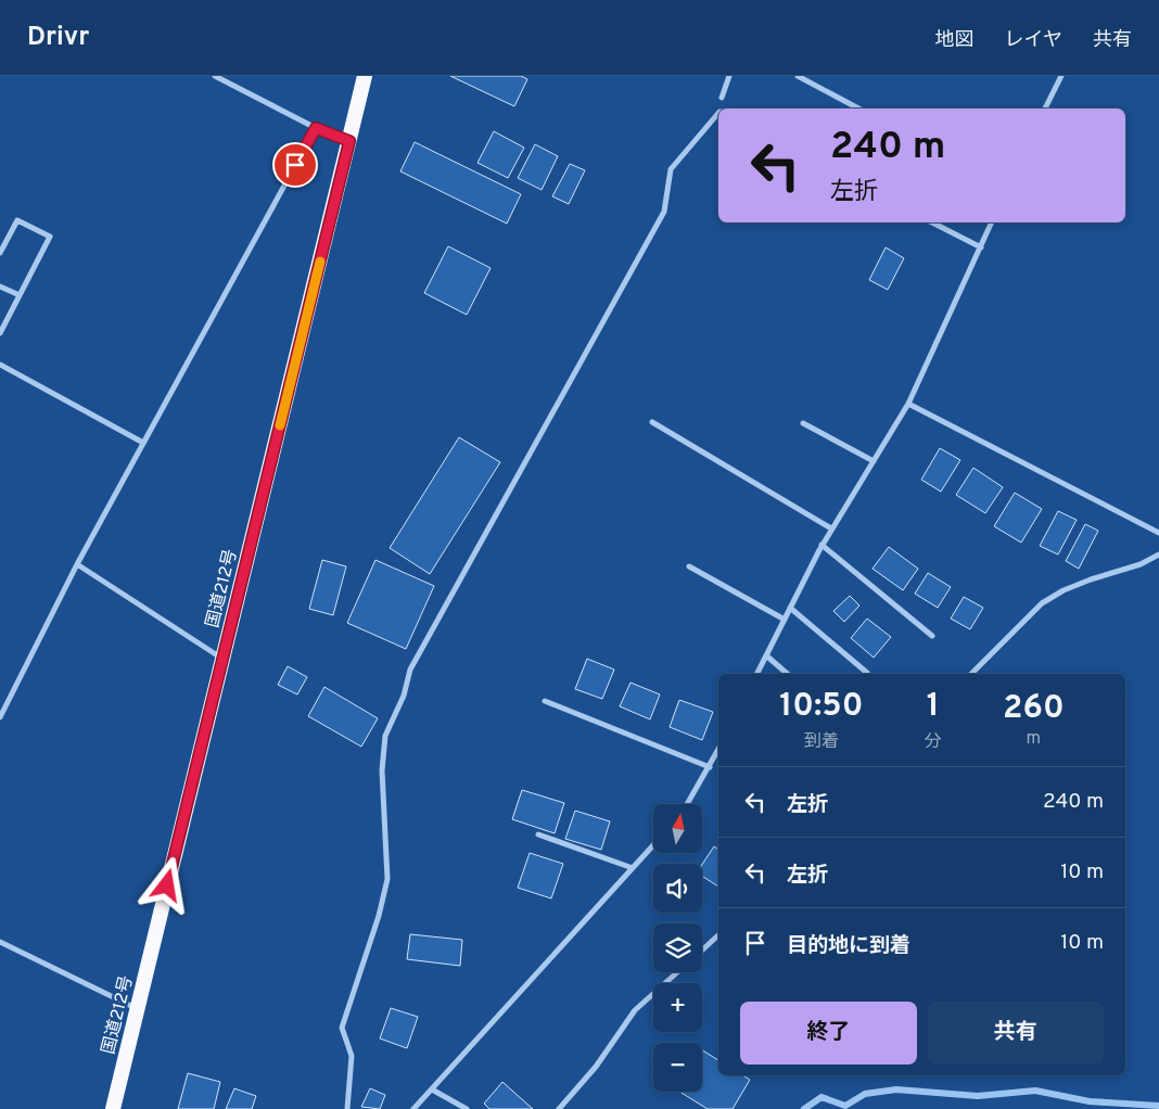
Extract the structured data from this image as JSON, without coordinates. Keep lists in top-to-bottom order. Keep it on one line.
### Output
{"streets":{"highway":["国道212号"]},"north":"top","page":{"header":"Drivr","nav":["地図","レイヤ","共有"],"turn":["240 m","左折"],"eta":["10:50","到着","1","分","260","m"],"list":[{"name":"左折","value":"240 m"},{"name":"左折","value":"10 m"},{"name":"目的地に到着","value":"10 m"}],"map_buttons":["+","−"],"buttons":["終了","共有"]}}
